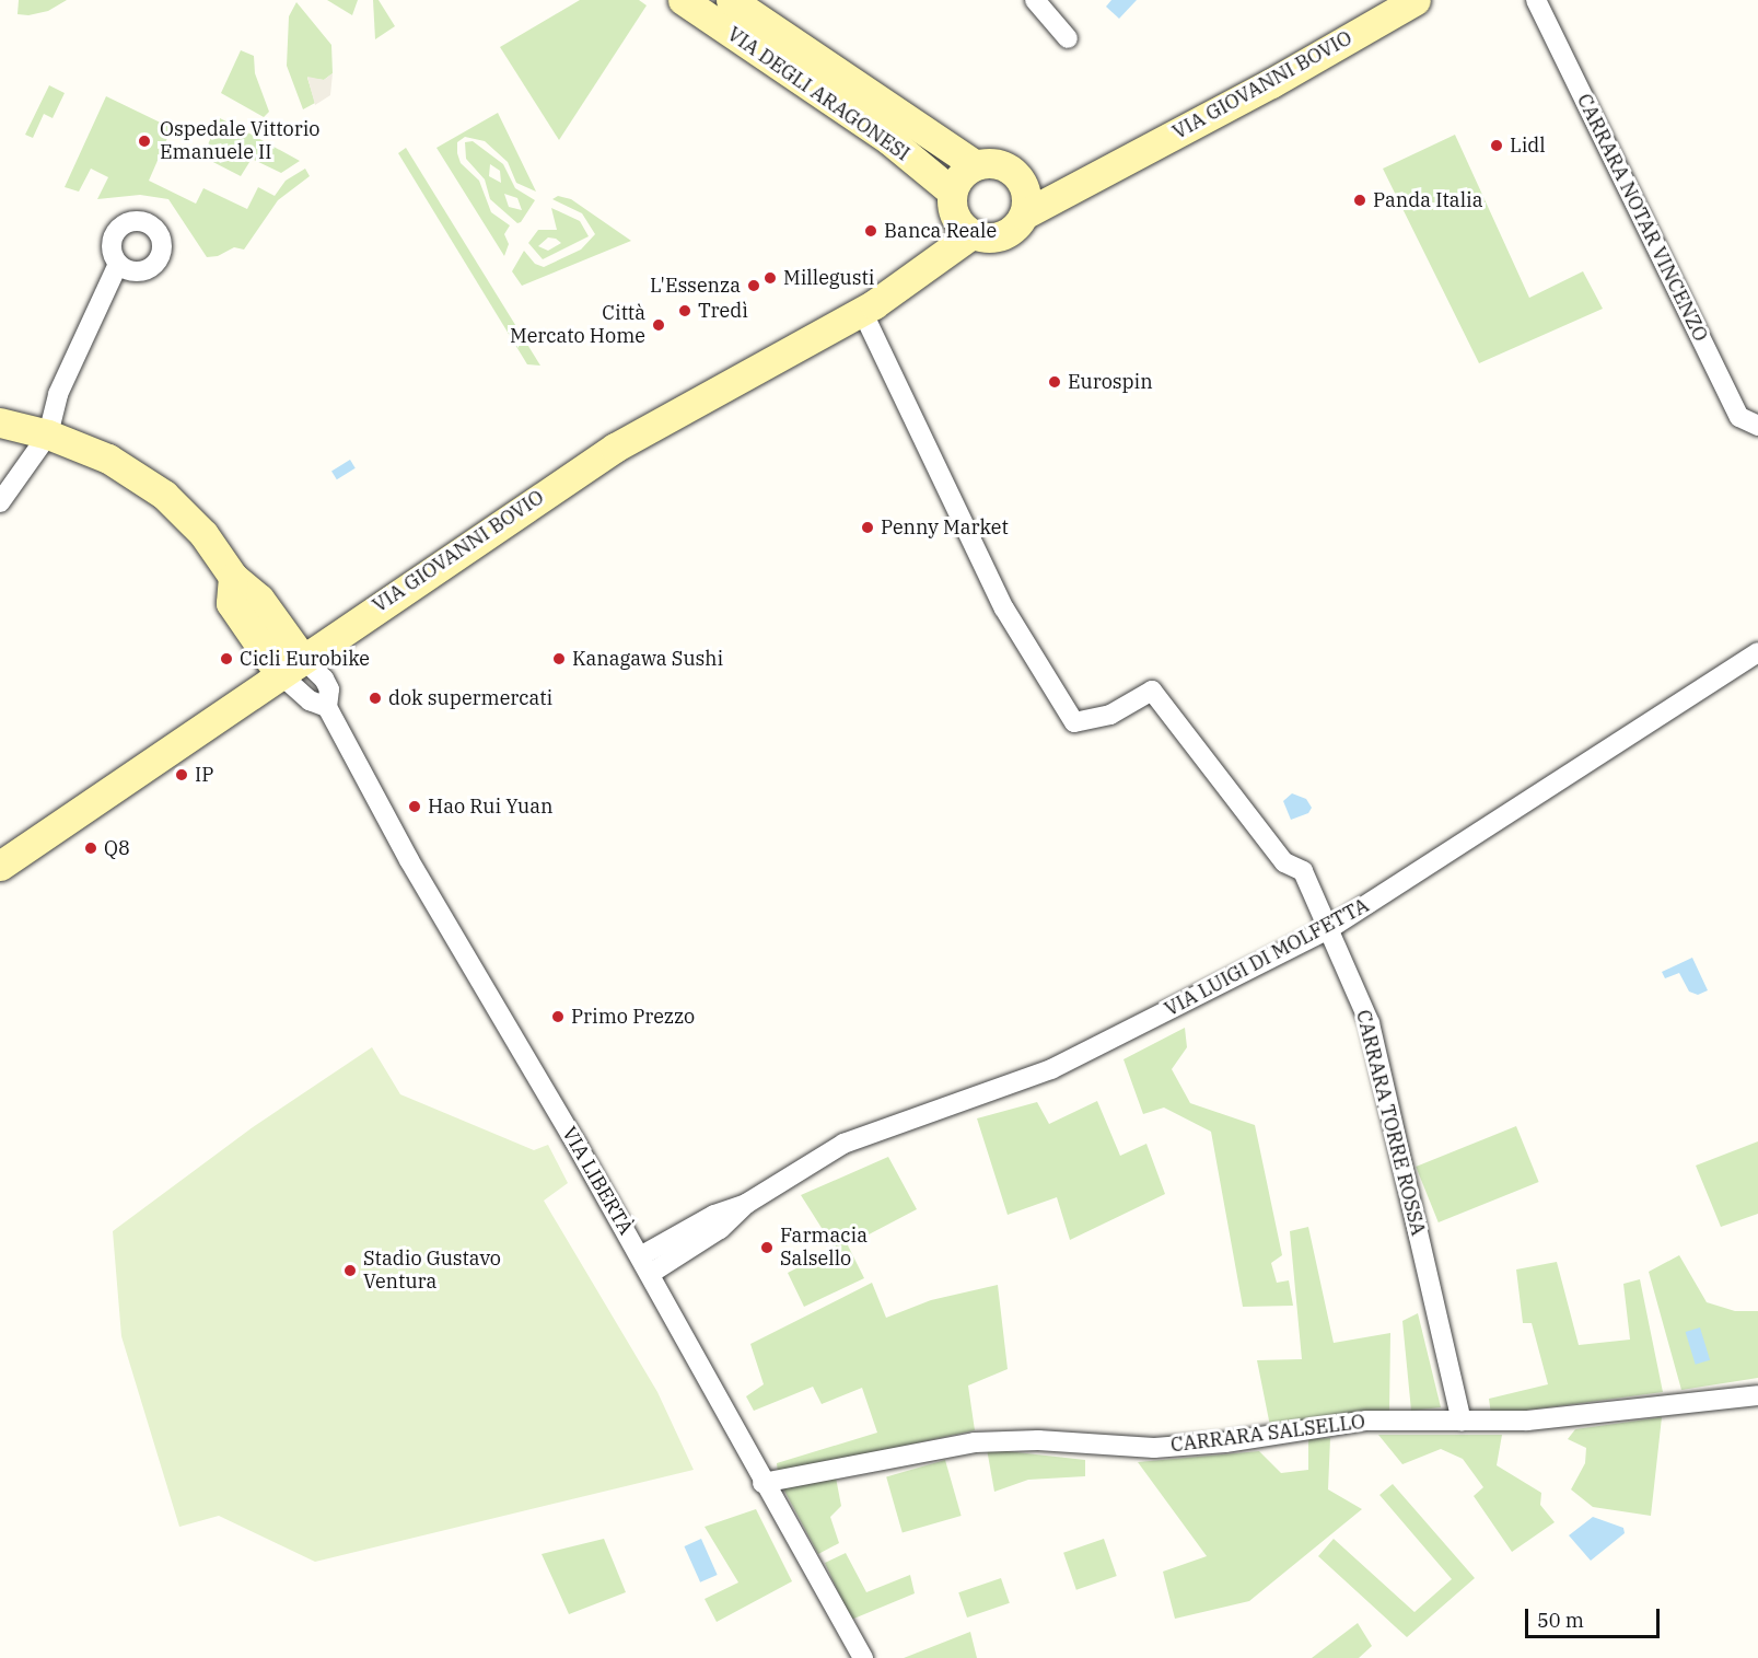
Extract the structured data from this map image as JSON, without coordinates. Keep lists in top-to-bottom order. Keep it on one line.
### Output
{"streets":{"street":["VIA GIOVANNI BOVIO","VIA DEGLI ARAGONESI","CARRARA NOTAR VINCENZO","VIA LUIGI DI MOLFETTA","CARRARA TORRE ROSSA","VIA LIBERTÀ","CARRARA SALSELLO"]},"crossings":[["VIA GIOVANNI BOVIO","VIA DEGLI ARAGONESI"],["VIA GIOVANNI BOVIO","CARRARA TORRE ROSSA"],["VIA GIOVANNI BOVIO","VIA LIBERTÀ"],["VIA LUIGI DI MOLFETTA","CARRARA TORRE ROSSA"],["VIA LUIGI DI MOLFETTA","VIA LIBERTÀ"],["CARRARA TORRE ROSSA","CARRARA SALSELLO"],["VIA LIBERTÀ","CARRARA SALSELLO"]],"places":["Ospedale Vittorio Emanuele II","Lidl","Panda Italia","Banca Reale","Millegusti","L'Essenza","Tredì","Città Mercato Home","Eurospin","Penny Market","Cicli Eurobike","Kanagawa Sushi","dok supermercati","IP","Hao Rui Yuan","Q8","Primo Prezzo","Farmacia Salsello","Stadio Gustavo Ventura"],"scale_bar":"50 m"}
